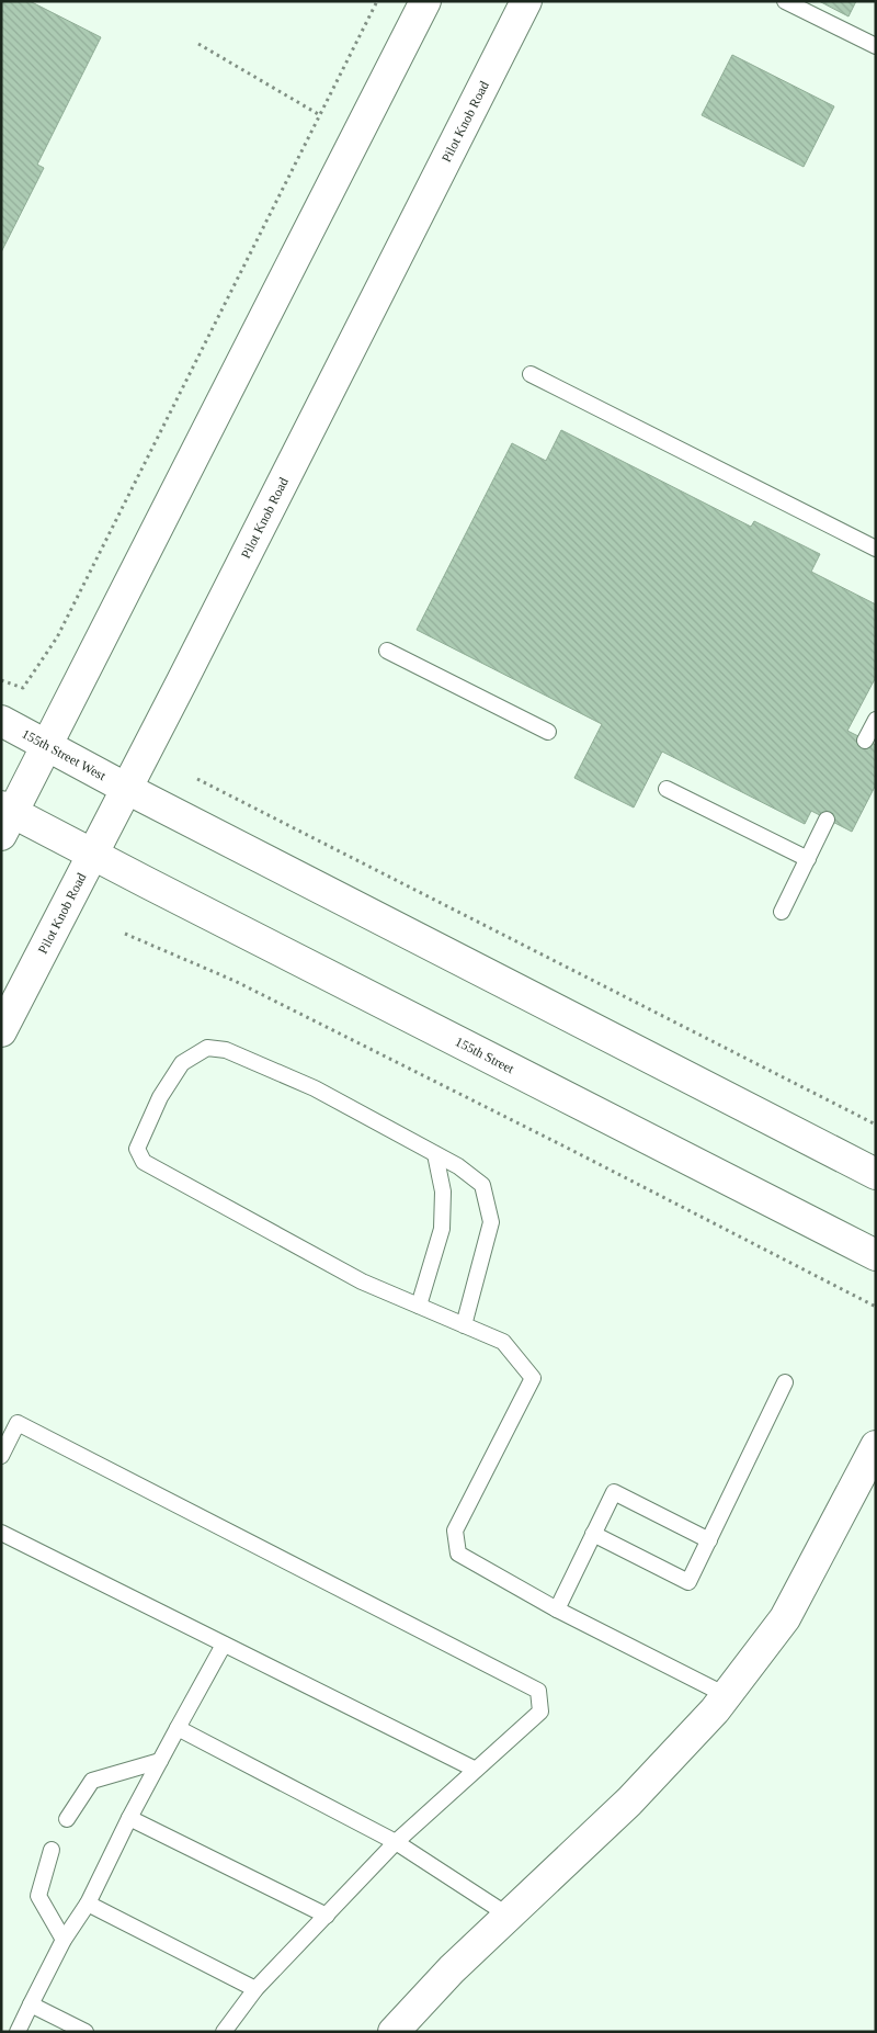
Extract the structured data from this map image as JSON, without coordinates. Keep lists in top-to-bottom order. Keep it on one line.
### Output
{"streets":{"street":["Pilot Knob Road","155th Street West","155th Street"]},"crossings":[["Pilot Knob Road","155th Street West"],["Pilot Knob Road","155th Street"]]}
